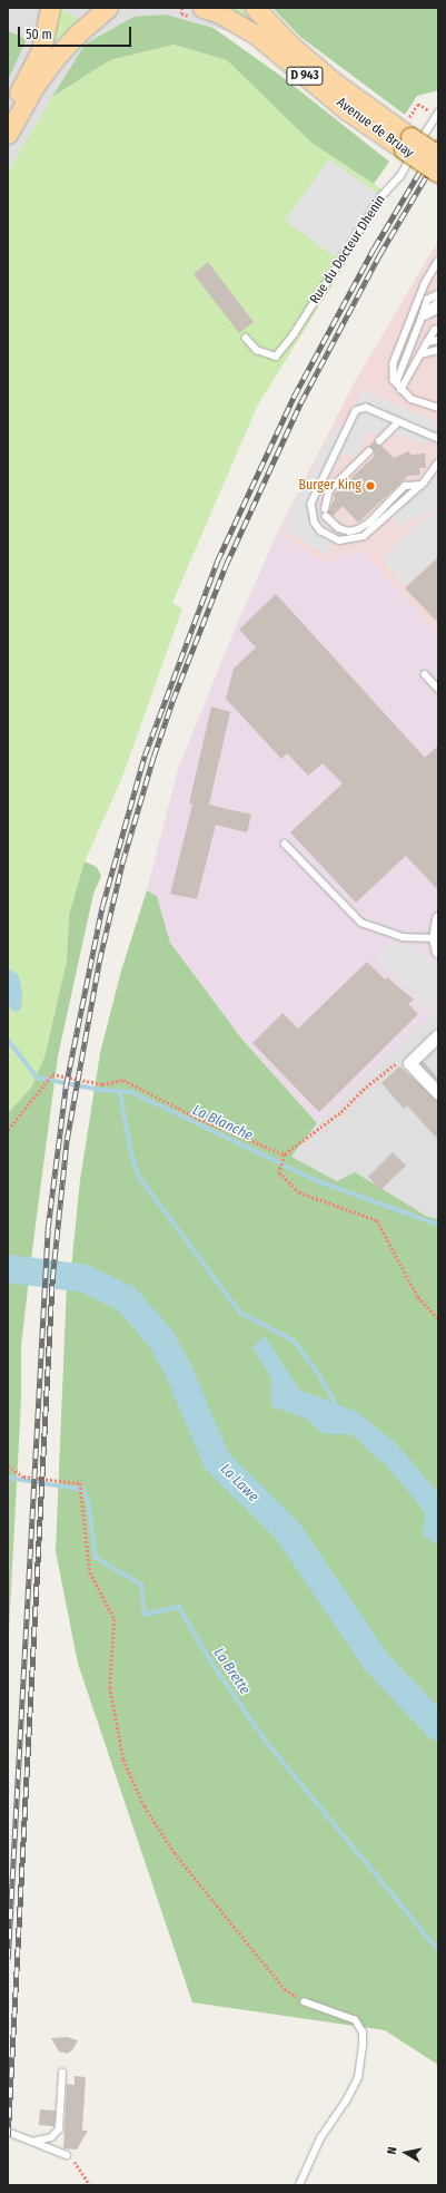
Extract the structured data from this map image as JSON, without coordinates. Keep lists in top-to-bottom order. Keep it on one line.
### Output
{"streets":{"main road":["D 943","Avenue de Bruay"],"lane":["Rue du Docteur Dhenin"]},"water":["La Blanche","La Lawe","La Brette"],"places":["Burger King"],"scale_bar":"50 m","north":"left"}
